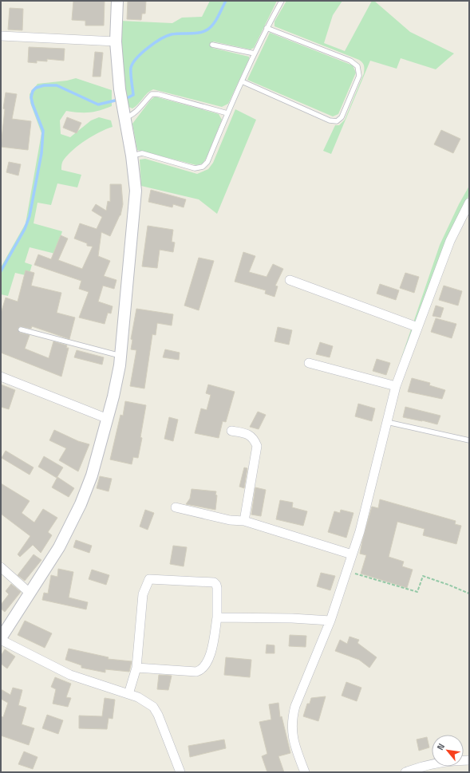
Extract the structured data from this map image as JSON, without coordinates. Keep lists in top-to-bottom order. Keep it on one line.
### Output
{"north":"top left"}
